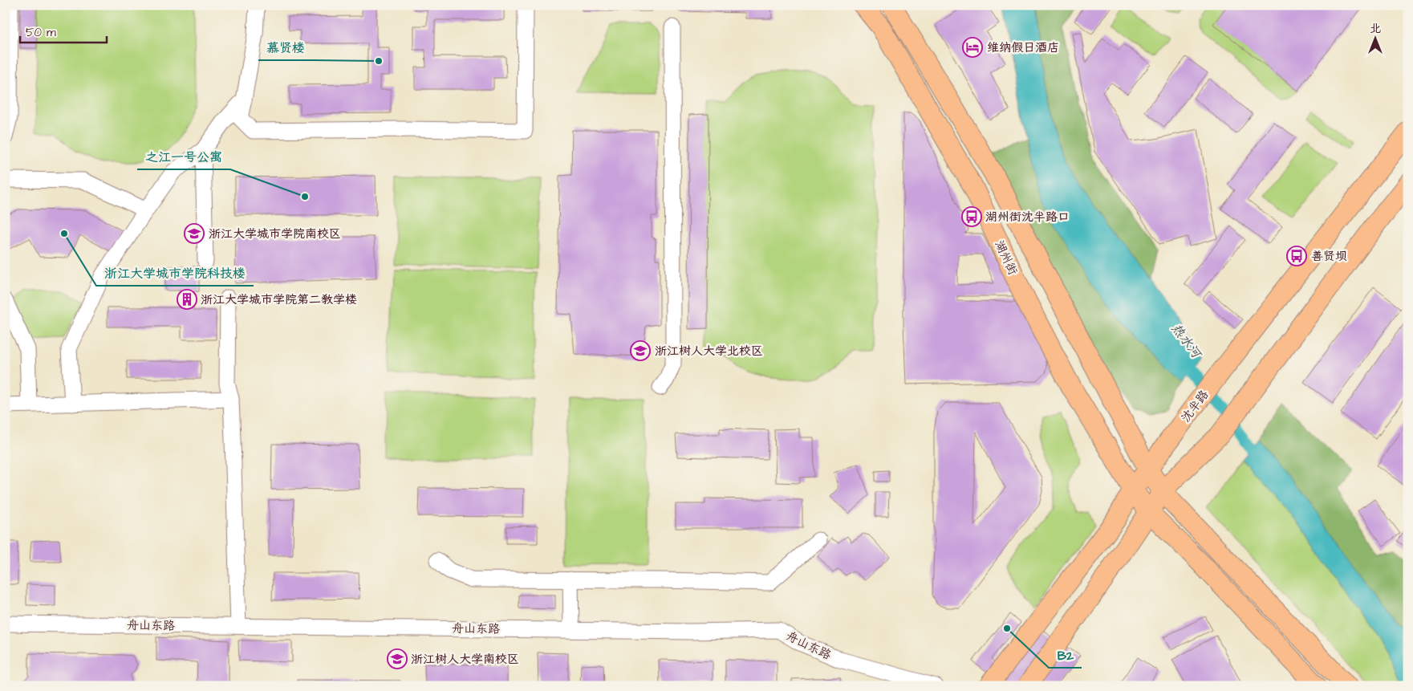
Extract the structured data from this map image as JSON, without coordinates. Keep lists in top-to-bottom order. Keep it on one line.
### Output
{"streets":{"main road":["湖州街","沈半路"],"street":["舟山东路"]},"crossings":[["湖州街","沈半路"]],"water":["热水河"],"places":{"hotel":["维纳假日酒店"],"other":["慕贤楼","之江一号公寓","浙江大学城市学院科技楼","B2"],"bus stop":["湖州街沈半路口","善贤坝"],"school or university":["浙江大学城市学院南校区","浙江树人大学北校区","浙江树人大学南校区"],"building":["浙江大学城市学院第二教学楼"]},"scale_bar":"50 m","north":"top"}
